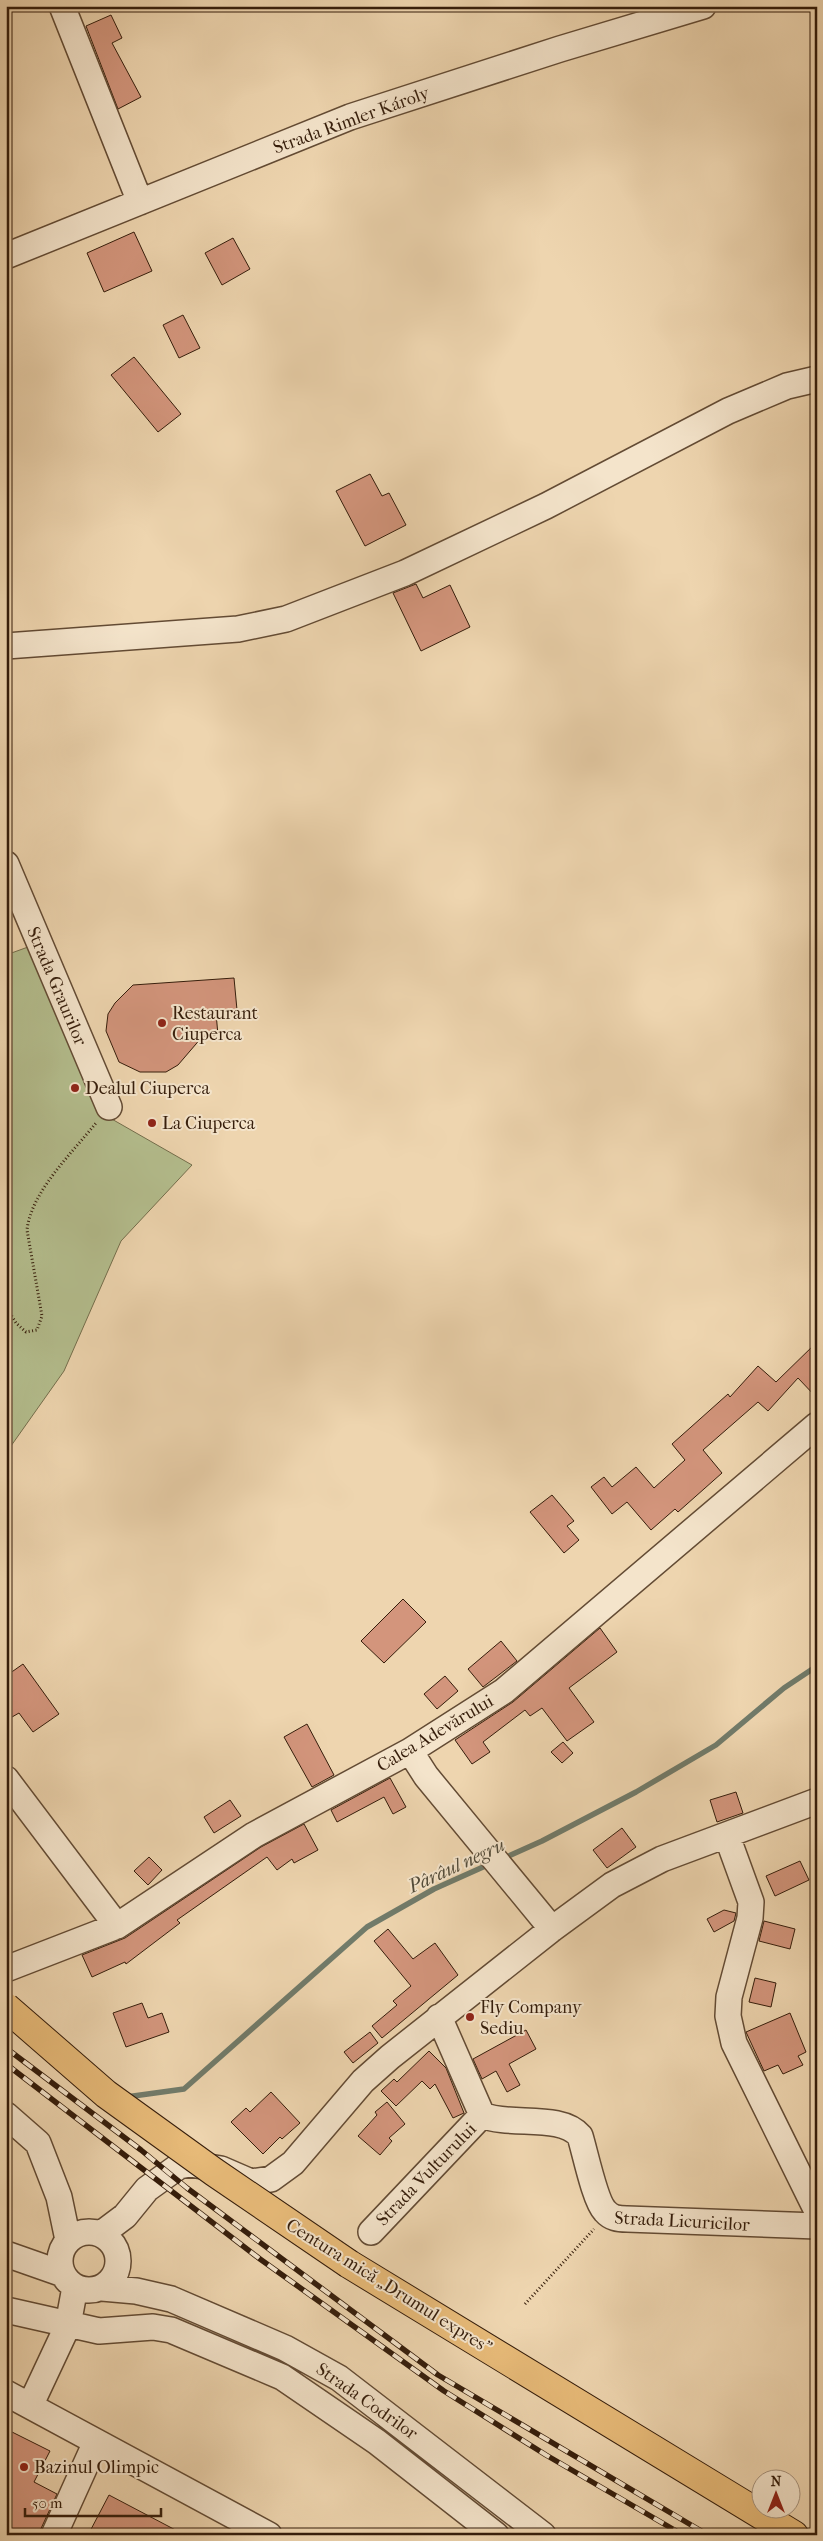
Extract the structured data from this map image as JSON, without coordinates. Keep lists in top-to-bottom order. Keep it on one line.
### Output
{"streets":{"main road":["Centura mică „Drumul expres”"],"street":["Strada Rimler Károly","Strada Graurilor","Calea Adevărului","Strada Vulturului","Strada Licuricilor","Strada Codrilor"]},"water":["Pârâul negru"],"places":["Restaurant Ciuperca","Dealul Ciuperca","La Ciuperca","Fly Company Sediu","Bazinul Olimpic"],"scale_bar":"50 m","north":"top"}
